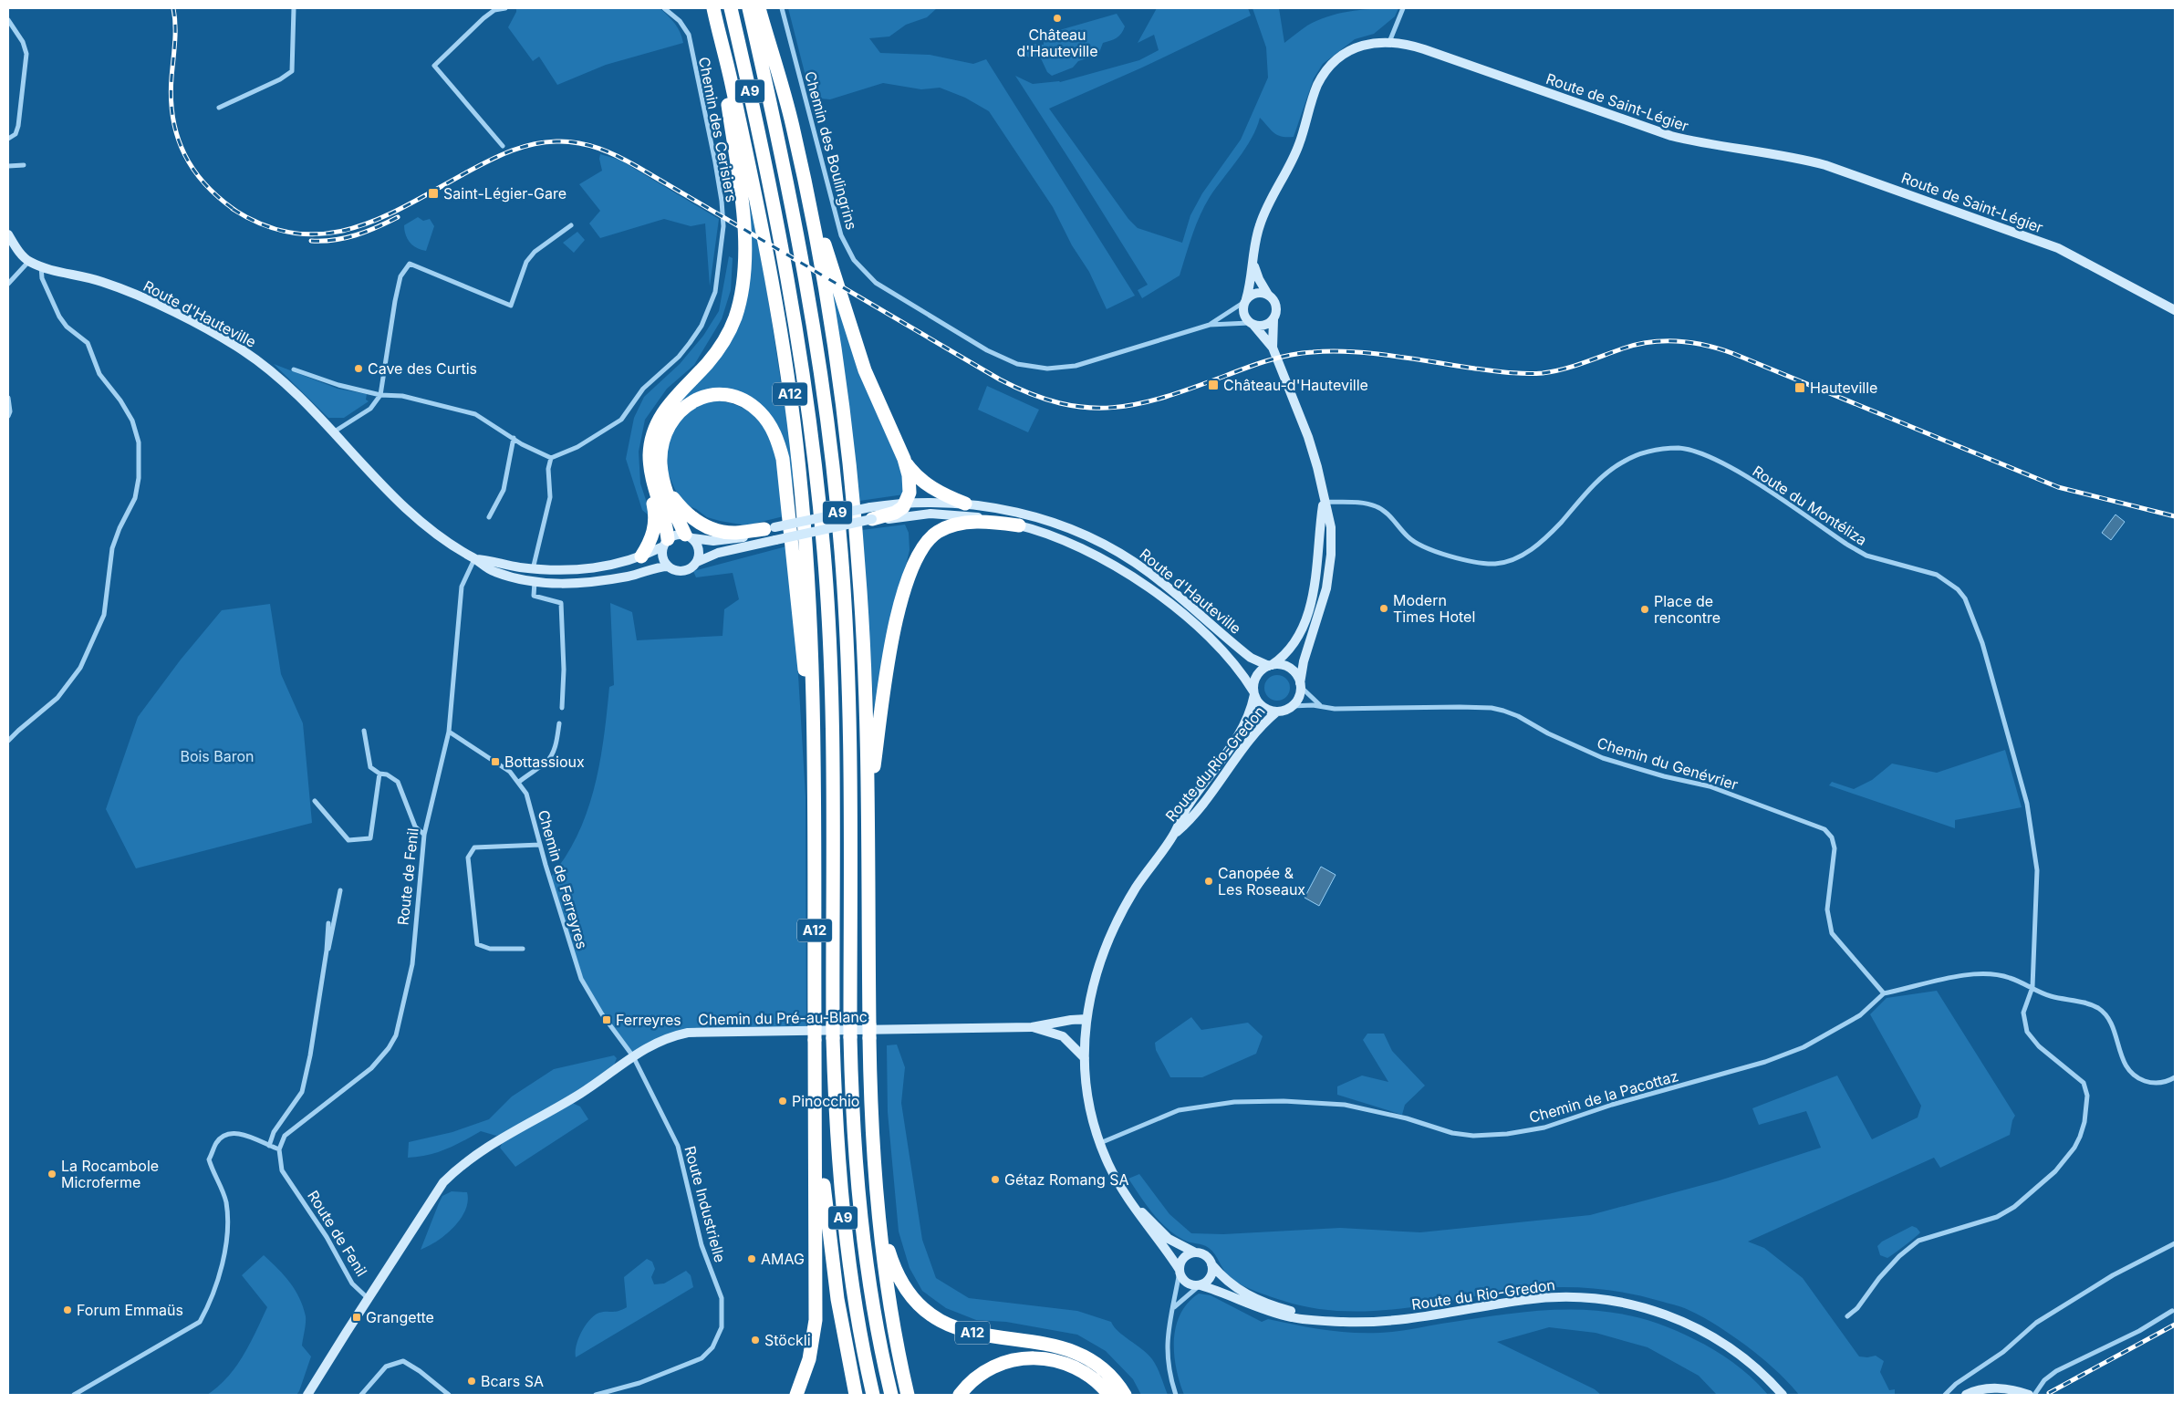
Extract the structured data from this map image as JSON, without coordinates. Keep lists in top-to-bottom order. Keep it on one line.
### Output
{"streets":{"highway":["A9","A12"],"main road":["Route de Saint-Légier","Route d'Hauteville","Route du Rio-Gredon","Chemin du Pré-au-Blanc"],"street":["Chemin des Cerisiers","Chemin des Boulingrins","Route du Montéliza","Chemin du Genévrier","Route de Fenil","Chemin de Ferreyres","Chemin de la Pacottaz","Route Industrielle"]},"crossings":[["Route de Saint-Légier","Chemin des Boulingrins"],["Route d'Hauteville","Route du Rio-Gredon"],["Route d'Hauteville","Chemin du Genévrier"],["Route d'Hauteville","Route de Fenil"],["Route du Rio-Gredon","Chemin du Genévrier"],["Route du Rio-Gredon","Chemin du Pré-au-Blanc"],["Route du Rio-Gredon","Chemin de la Pacottaz"],["Chemin du Genévrier","Chemin de la Pacottaz"],["Route de Fenil","Chemin de Ferreyres"],["Route de Fenil","Chemin du Pré-au-Blanc"],["Chemin de Ferreyres","Chemin du Pré-au-Blanc"],["Chemin de Ferreyres","Route Industrielle"],["Chemin du Pré-au-Blanc","Route Industrielle"]],"parks":["Bois Baron"],"places":{"other":["Château d'Hauteville","Cave des Curtis","Modern Times Hotel","Place de rencontre","Canopée & Les Roseaux","Pinocchio","La Rocambole Microferme","Gétaz Romang SA","AMAG","Forum Emmaüs","Stöckli","Bcars SA"],"transit":["Saint-Légier-Gare","Château-d'Hauteville","Hauteville","Bottassioux","Ferreyres","Grangette"]}}
